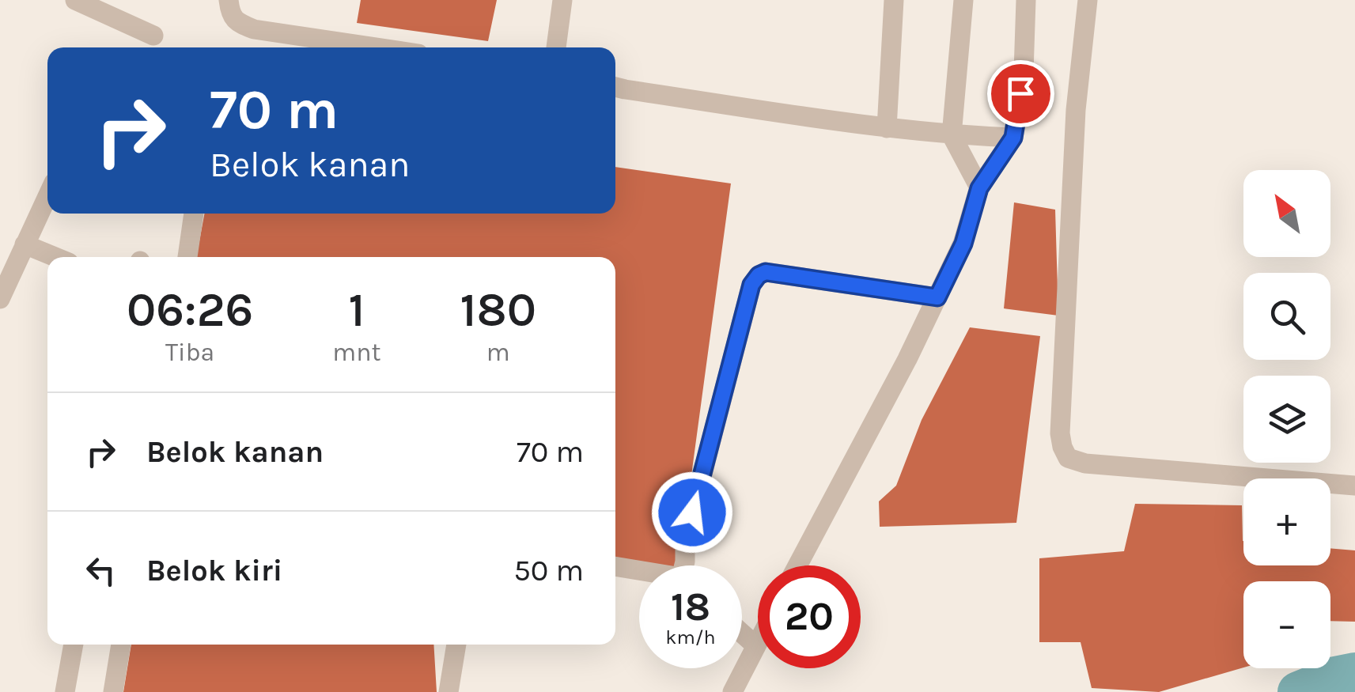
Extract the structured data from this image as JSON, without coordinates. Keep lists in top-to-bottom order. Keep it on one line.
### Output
{"north":"top left","page":{"turn":["70 m","Belok kanan"],"map_buttons":["+","−"],"eta":["06:26","Tiba","1","mnt","180","m"],"list":[{"name":"Belok kanan","value":"70 m"},{"name":"Belok kiri","value":"50 m"}],"speed":"18 km/h","limit":"20"}}
